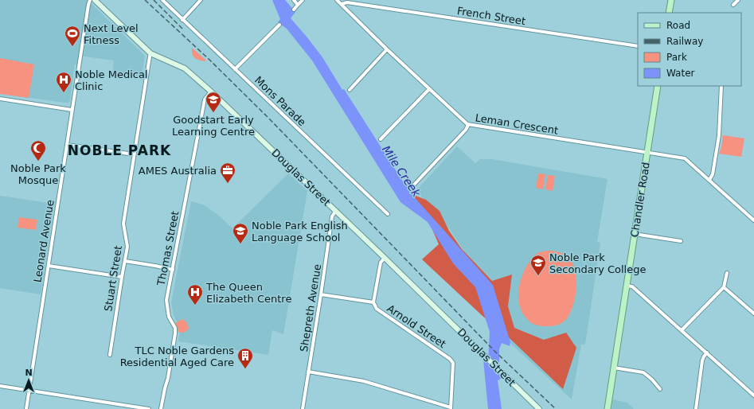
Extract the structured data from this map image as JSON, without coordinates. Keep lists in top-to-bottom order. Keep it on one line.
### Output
{"streets":{"main road":["Douglas Street","Chandler Road"],"street":["French Street","Mons Parade","Leman Crescent","Leonard Avenue","Thomas Street","Stuart Street","Shepreth Avenue","Arnold Street"]},"crossings":[["French Street","Leman Crescent"],["Leman Crescent","Chandler Road"],["Douglas Street","Thomas Street"],["Douglas Street","Stuart Street"],["Douglas Street","Shepreth Avenue"],["Douglas Street","Arnold Street"]],"districts":["NOBLE PARK"],"water":["Mile Creek"],"places":{"sports":["Next Level Fitness"],"hospital":["Noble Medical Clinic","The Queen Elizabeth Centre"],"school or university":["Goodstart Early Learning Centre","Noble Park English Language School","Noble Park Secondary College"],"mosque":["Noble Park Mosque"],"office":["AMES Australia"],"building":["TLC Noble Gardens Residential Aged Care"]},"legend":["Road","Railway","Park","Water"],"north":"top"}
